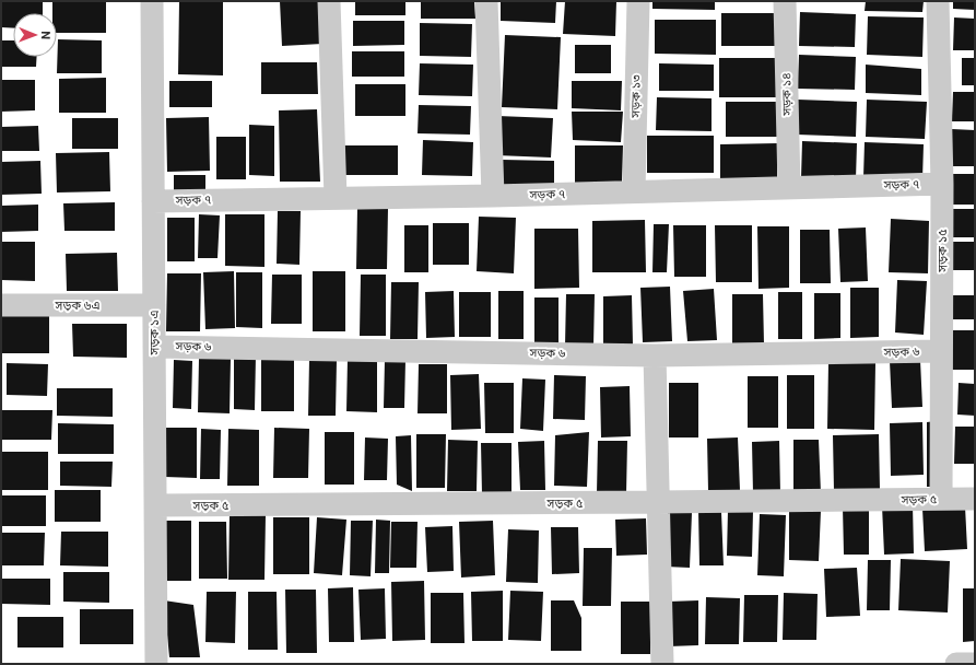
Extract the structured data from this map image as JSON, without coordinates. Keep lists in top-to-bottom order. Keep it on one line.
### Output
{"streets":{"street":["সড়ক ১৪","সড়ক ১৩","সড়ক ৭","সড়ক ১৫","সড়ক ৬এ","সড়ক ১এ","সড়ক ৬","সড়ক ৫"]},"crossings":[["সড়ক ১৪","সড়ক ৭"],["সড়ক ১৩","সড়ক ৭"],["সড়ক ৭","সড়ক ১৫"],["সড়ক ৭","সড়ক ১এ"],["সড়ক ১৫","সড়ক ৬"],["সড়ক ১৫","সড়ক ৫"],["সড়ক ৬এ","সড়ক ১এ"],["সড়ক ১এ","সড়ক ৬"],["সড়ক ১এ","সড়ক ৫"]],"north":"right"}
